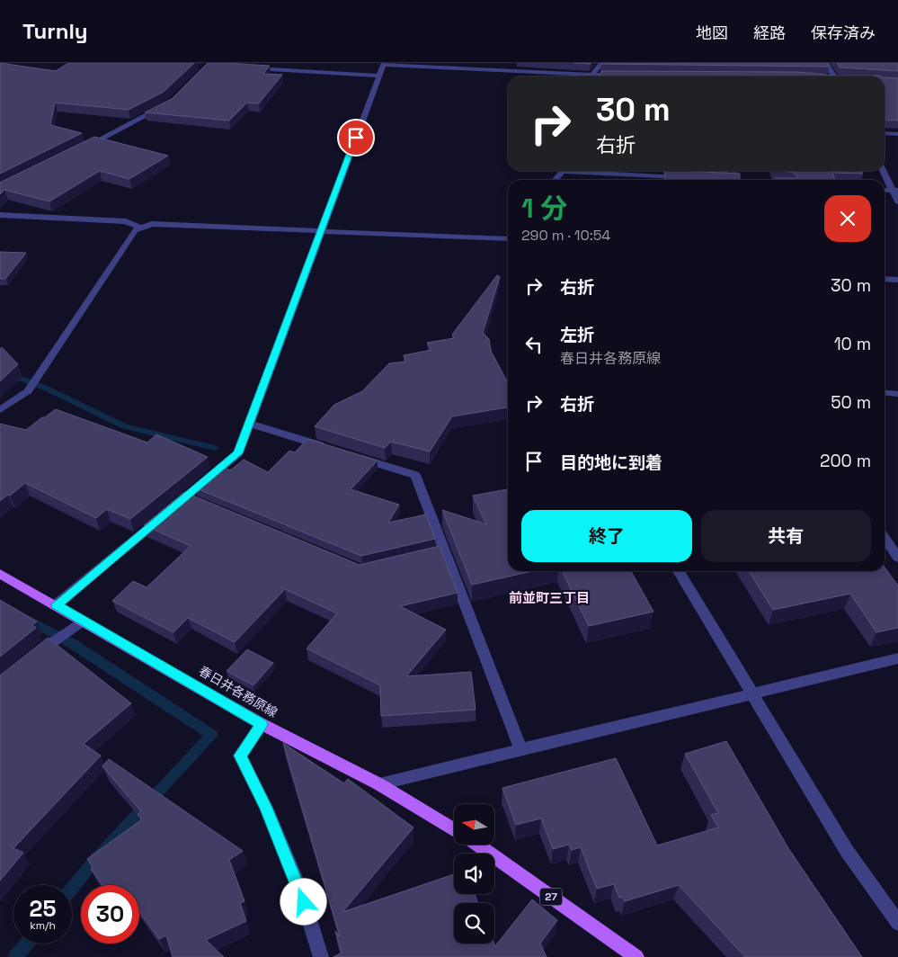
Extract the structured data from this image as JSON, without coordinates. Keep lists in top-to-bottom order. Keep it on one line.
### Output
{"streets":{"main road":["春日井各務原線","27"]},"districts":["前並町三丁目"],"north":"left","page":{"header":"Turnly","nav":["地図","経路","保存済み"],"turn":["30 m","右折"],"heading":["1 分","290 m · 10:54"],"list":[{"name":"右折","value":"30 m"},{"name":"左折","note":"春日井各務原線","value":"10 m"},{"name":"右折","value":"50 m"},{"name":"目的地に到着","value":"200 m"}],"buttons":["終了","共有"],"speed":"25 km/h","limit":"30"}}
